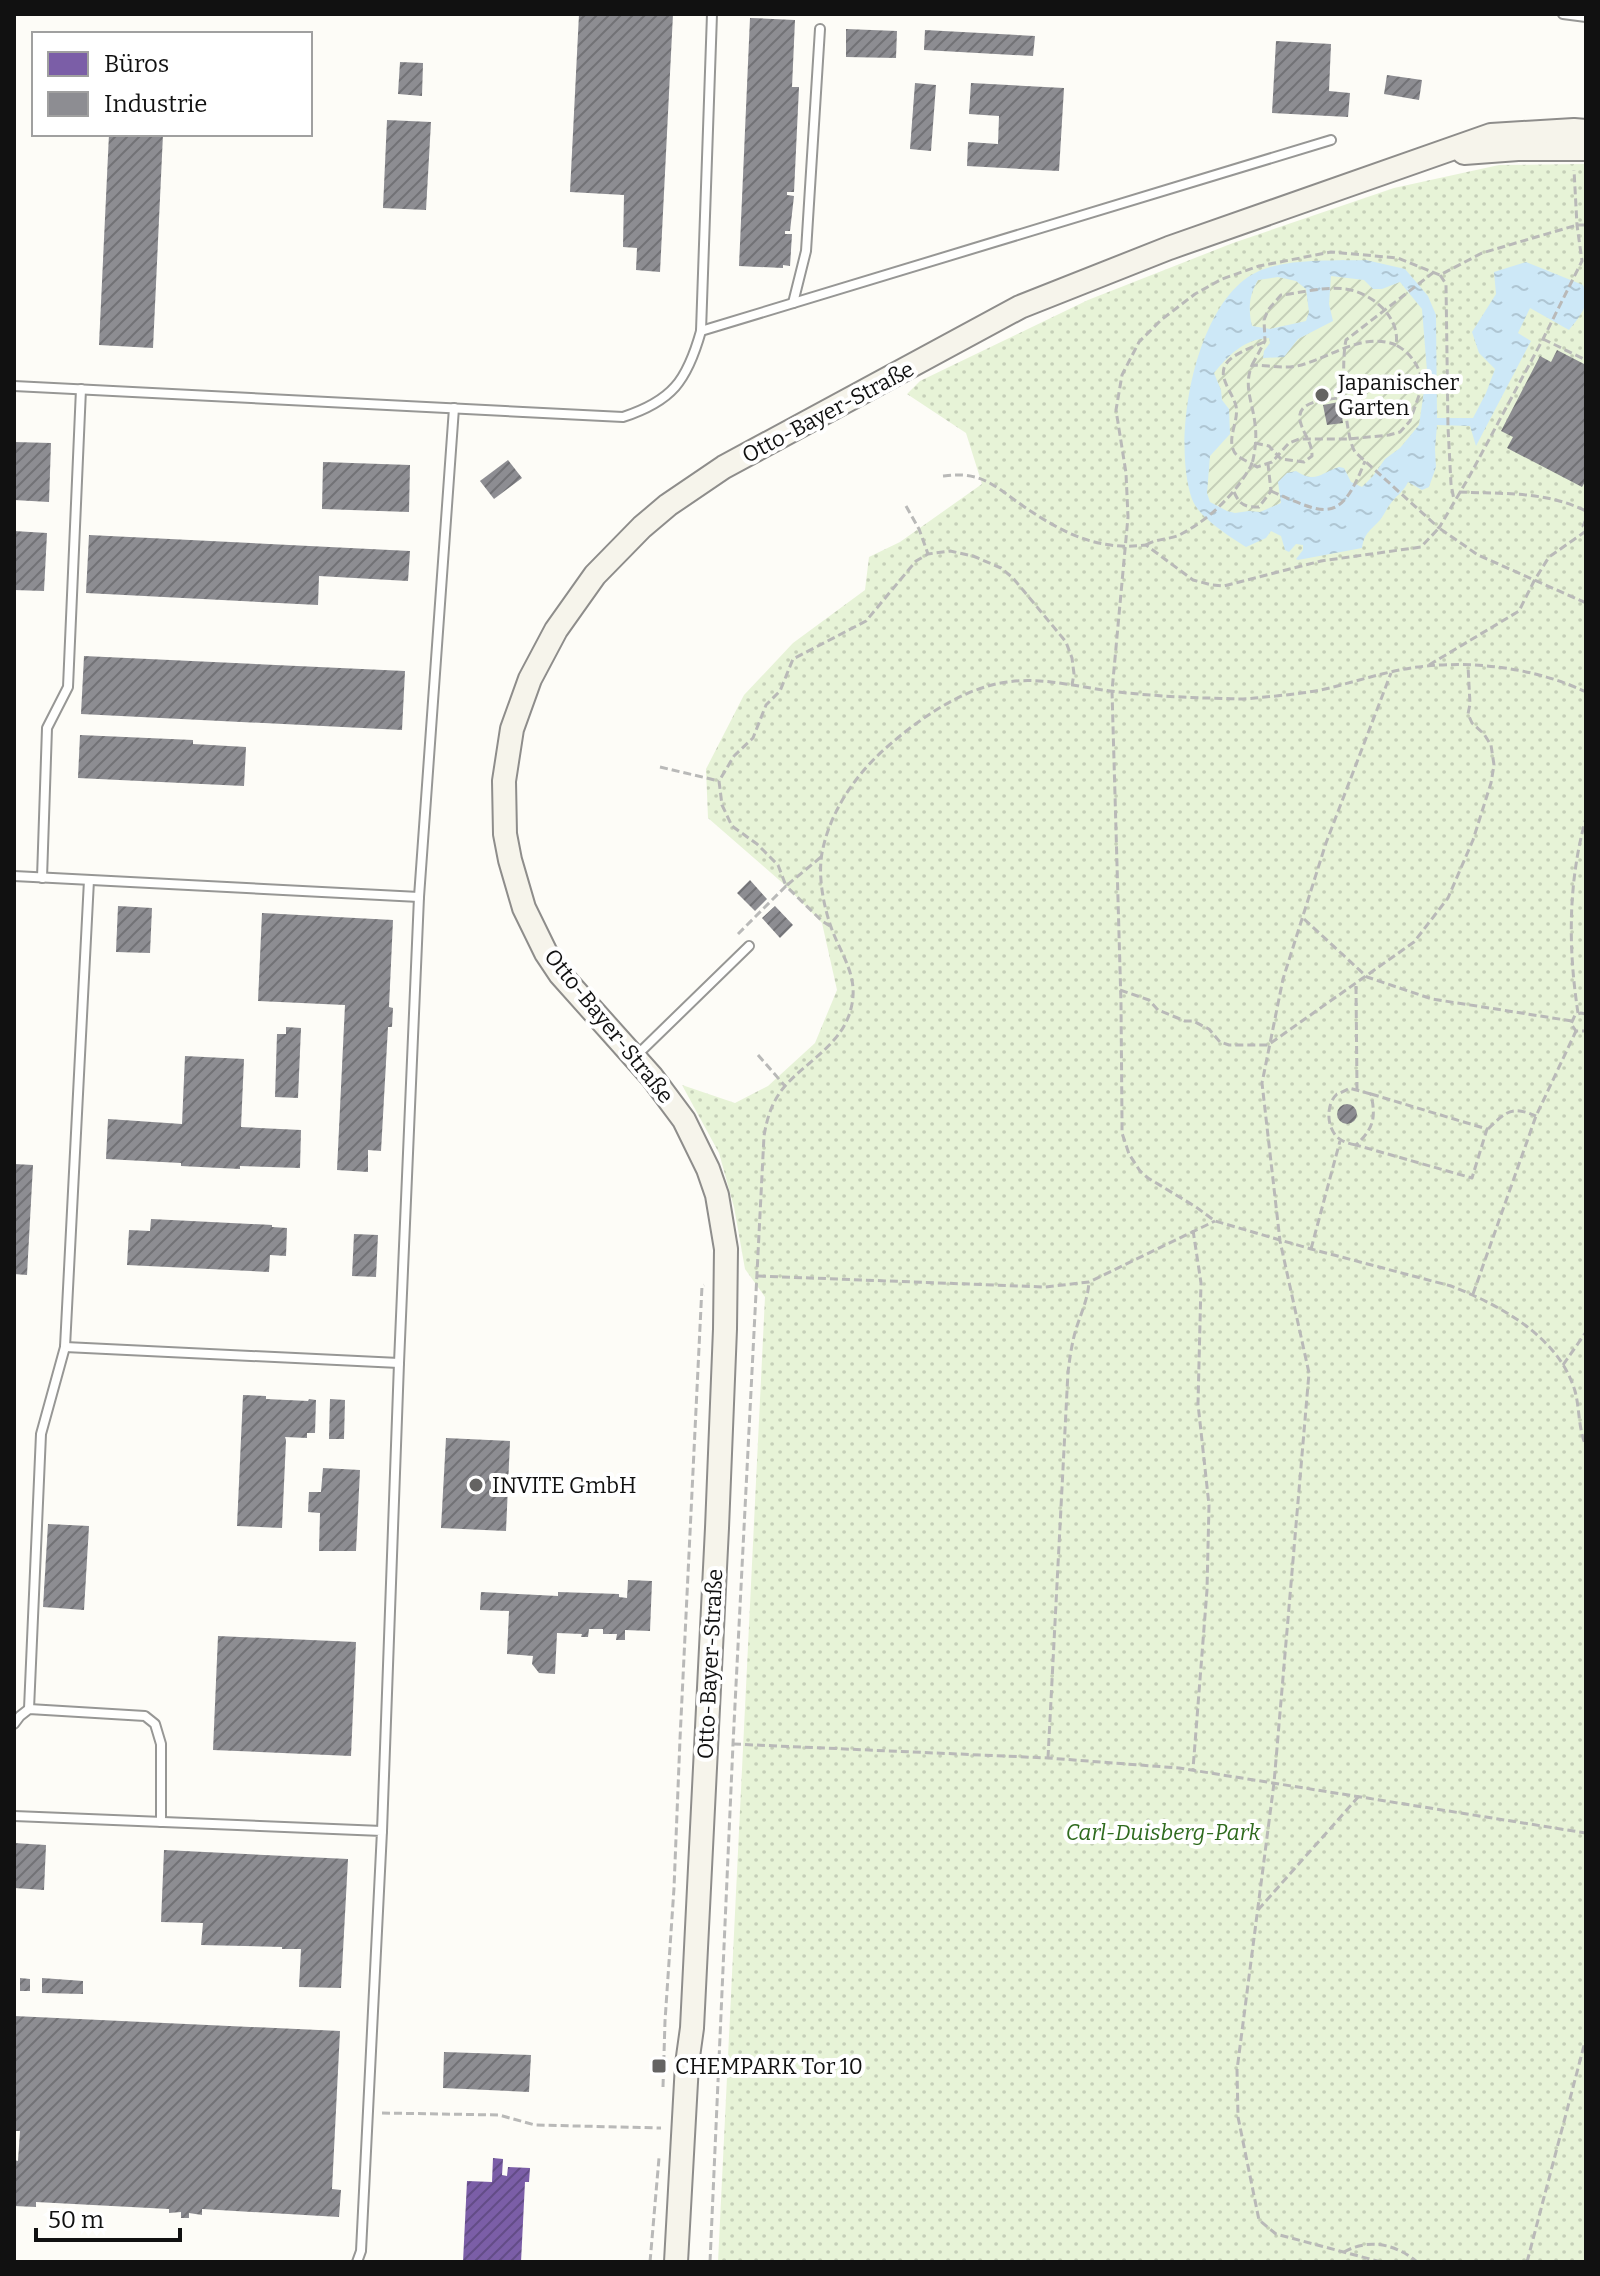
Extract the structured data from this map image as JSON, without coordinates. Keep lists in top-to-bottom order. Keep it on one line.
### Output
{"streets":{"street":["Otto-Bayer-Straße"]},"parks":["Carl-Duisberg-Park"],"places":{"other":["Japanischer Garten","INVITE GmbH"],"transit":["CHEMPARK Tor 10"]},"legend":["Büros","Industrie"],"scale_bar":"50 m"}
